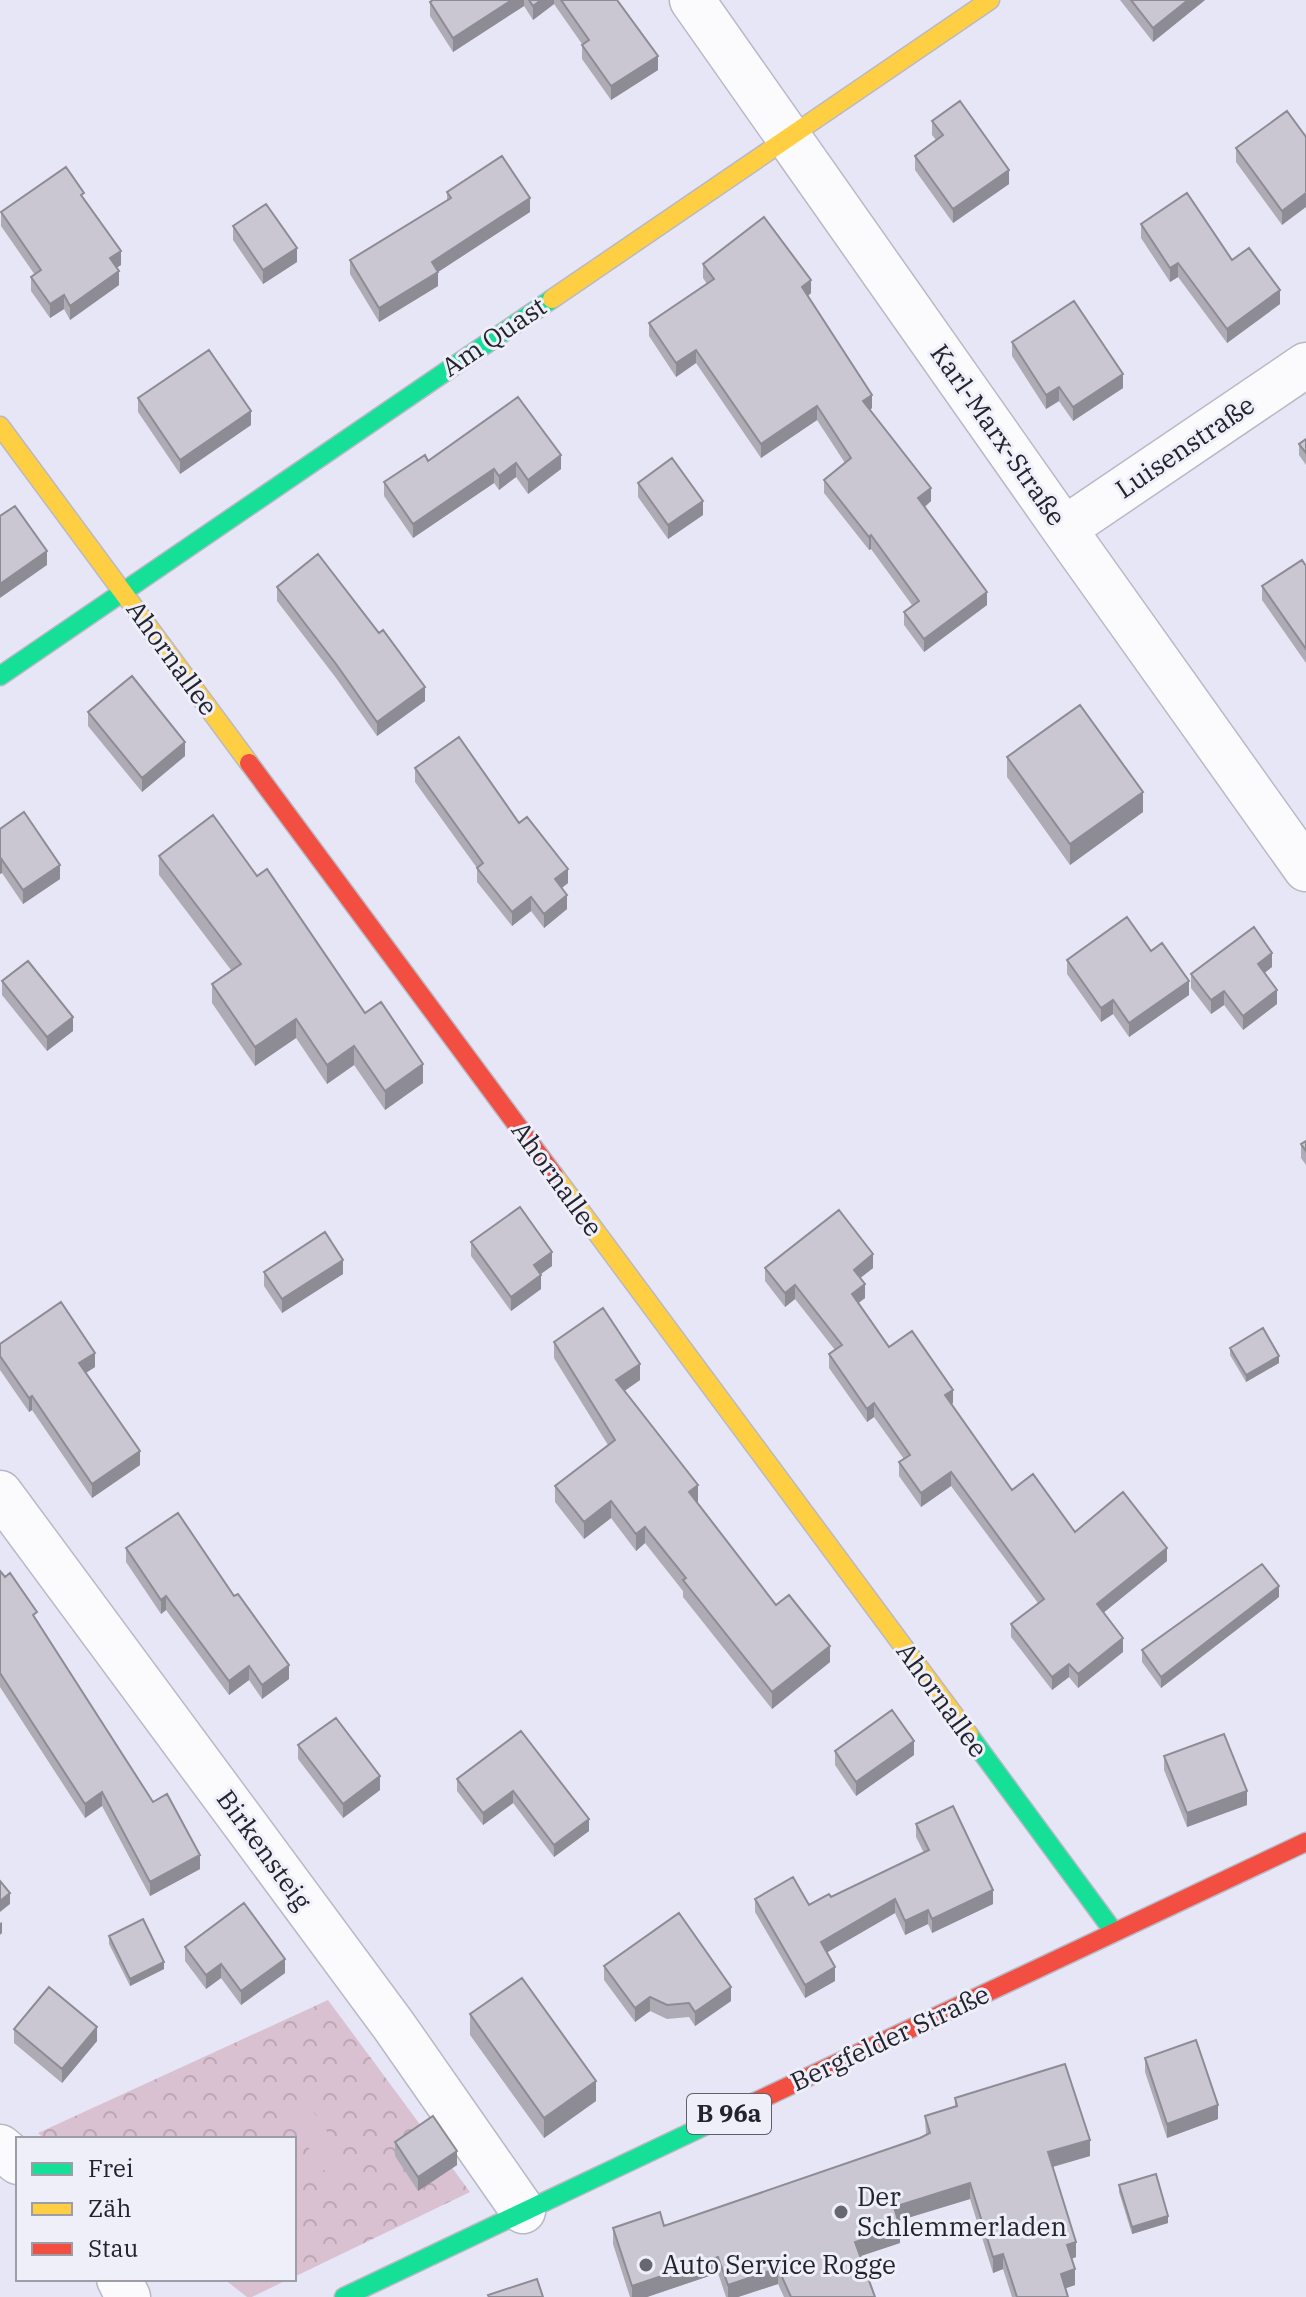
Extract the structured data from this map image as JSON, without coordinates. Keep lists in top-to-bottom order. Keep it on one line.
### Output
{"streets":{"street":["Am Quast","Karl-Marx-Straße","Luisenstraße","Ahornallee","Birkensteig","Bergfelder Straße","B 96a"]},"crossings":[["Am Quast","Karl-Marx-Straße"],["Am Quast","Ahornallee"],["Karl-Marx-Straße","Luisenstraße"],["Ahornallee","Bergfelder Straße"],["Birkensteig","Bergfelder Straße"]],"places":["Der Schlemmerladen","Auto Service Rogge"],"legend":["Frei","Zäh","Stau"]}
